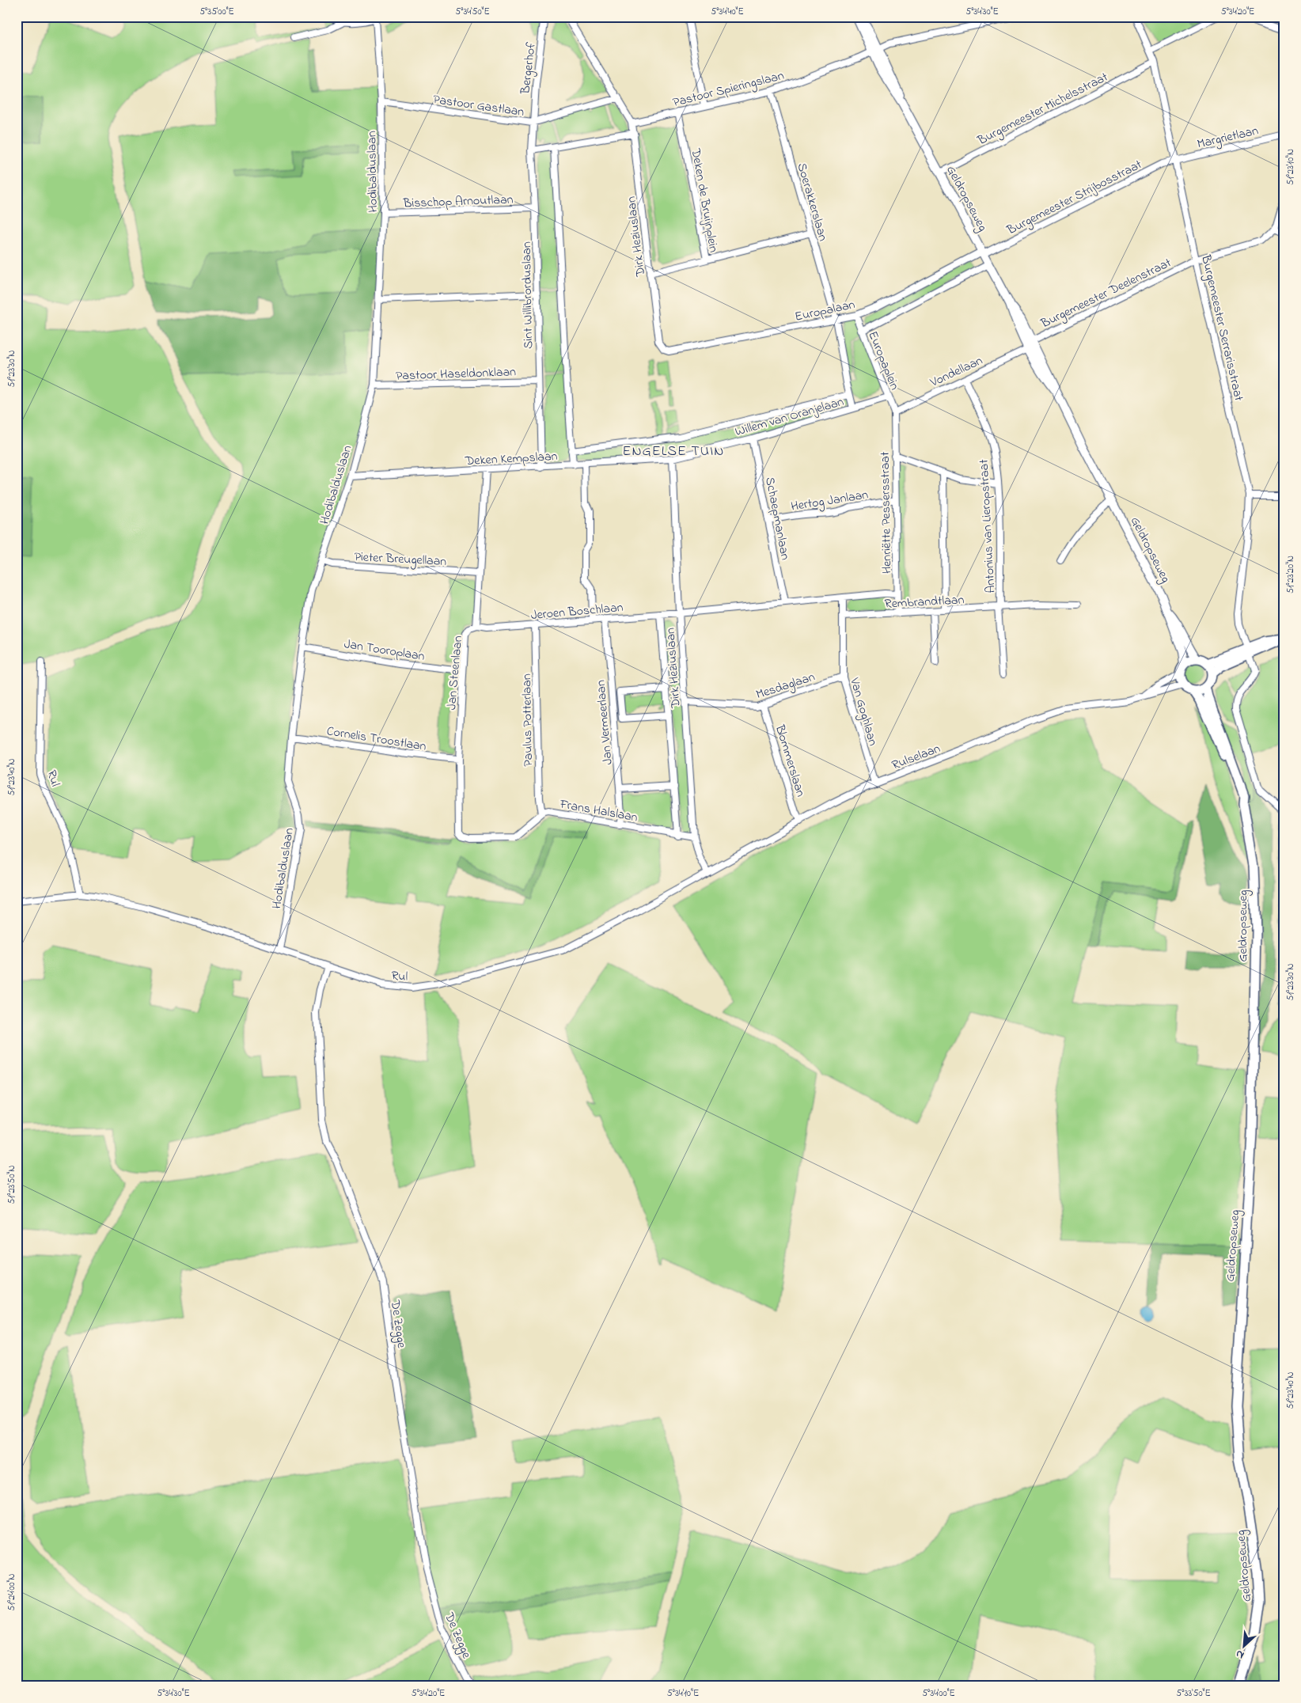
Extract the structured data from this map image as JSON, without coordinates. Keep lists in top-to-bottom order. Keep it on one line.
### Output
{"streets":{"main road":["Geldropseweg"],"street":["Bergerhof","Pastoor Spieringslaan","Pastoor Gastlaan","Burgemeester Michelsstraat","Margrietlaan","Hodibalduslaan","Burgemeester Strijbosstraat","Bisschop Arnoutlaan","Deken de Bruijnplein","Soerakkerslaan","Dirk Heziuslaan","Burgemeester Deelenstraat","Sint Willibrorduslaan","Europalaan","Burgemeester Serrarisstraat","Europaplein","Vondellaan","Pastoor Haseldonklaan","Willem van Oranjelaan","Deken Kempslaan","Hertog Janlaan","Henriëtte Pessersstraat","Schaepmanlaan","Antonius van Lieropstraat","Pieter Breugellaan","Rembrandtlaan","Jeroen Boschlaan","Jan Tooroplaan","Jan Steenlaan","Mesdaglaan","Van Goghlaan","Paulus Potterlaan","Jan Vermeerlaan","Cornelis Troostlaan","Rulselaan","Blommerslaan","Rul","Frans Halslaan","De Zegge"]},"crossings":[["Bergerhof","Pastoor Gastlaan"],["Bergerhof","Sint Willibrorduslaan"],["Pastoor Spieringslaan","Geldropseweg"],["Pastoor Spieringslaan","Deken de Bruijnplein"],["Pastoor Spieringslaan","Soerakkerslaan"],["Pastoor Spieringslaan","Dirk Heziuslaan"],["Pastoor Gastlaan","Hodibalduslaan"],["Pastoor Gastlaan","Dirk Heziuslaan"],["Pastoor Gastlaan","Sint Willibrorduslaan"],["Burgemeester Michelsstraat","Geldropseweg"],["Burgemeester Michelsstraat","Burgemeester Serrarisstraat"],["Margrietlaan","Burgemeester Strijbosstraat"],["Margrietlaan","Burgemeester Serrarisstraat"],["Hodibalduslaan","Bisschop Arnoutlaan"],["Hodibalduslaan","Pastoor Haseldonklaan"],["Hodibalduslaan","Deken Kempslaan"],["Hodibalduslaan","Pieter Breugellaan"],["Hodibalduslaan","Jan Tooroplaan"],["Hodibalduslaan","Cornelis Troostlaan"],["Hodibalduslaan","Rul"],["Burgemeester Strijbosstraat","Geldropseweg"],["Burgemeester Strijbosstraat","Europalaan"],["Burgemeester Strijbosstraat","Burgemeester Serrarisstraat"],["Geldropseweg","Burgemeester Deelenstraat"],["Geldropseweg","Europalaan"],["Geldropseweg","Vondellaan"],["Geldropseweg","Rulselaan"],["Bisschop Arnoutlaan","Sint Willibrorduslaan"],["Deken de Bruijnplein","Dirk Heziuslaan"],["Soerakkerslaan","Europalaan"],["Dirk Heziuslaan","Europalaan"],["Dirk Heziuslaan","Willem van Oranjelaan"],["Dirk Heziuslaan","Deken Kempslaan"],["Dirk Heziuslaan","Rembrandtlaan"],["Dirk Heziuslaan","Jeroen Boschlaan"],["Dirk Heziuslaan","Mesdaglaan"],["Dirk Heziuslaan","Rulselaan"],["Dirk Heziuslaan","Rul"],["Dirk Heziuslaan","Frans Halslaan"],["Burgemeester Deelenstraat","Burgemeester Serrarisstraat"],["Burgemeester Deelenstraat","Vondellaan"],["Sint Willibrorduslaan","Pastoor Haseldonklaan"],["Sint Willibrorduslaan","Deken Kempslaan"],["Europalaan","Europaplein"],["Europaplein","Vondellaan"],["Europaplein","Willem van Oranjelaan"],["Europaplein","Henriëtte Pessersstraat"],["Vondellaan","Henriëtte Pessersstraat"],["Vondellaan","Antonius van Lieropstraat"],["Willem van Oranjelaan","Deken Kempslaan"],["Willem van Oranjelaan","Schaepmanlaan"],["Deken Kempslaan","Jan Steenlaan"],["Hertog Janlaan","Henriëtte Pessersstraat"],["Hertog Janlaan","Schaepmanlaan"],["Henriëtte Pessersstraat","Rembrandtlaan"],["Schaepmanlaan","Rembrandtlaan"],["Antonius van Lieropstraat","Rembrandtlaan"],["Pieter Breugellaan","Jan Steenlaan"],["Rembrandtlaan","Jeroen Boschlaan"],["Rembrandtlaan","Van Goghlaan"],["Jeroen Boschlaan","Jan Steenlaan"],["Jeroen Boschlaan","Paulus Potterlaan"],["Jeroen Boschlaan","Jan Vermeerlaan"],["Jan Tooroplaan","Jan Steenlaan"],["Jan Steenlaan","Cornelis Troostlaan"],["Jan Steenlaan","Frans Halslaan"],["Mesdaglaan","Van Goghlaan"],["Mesdaglaan","Blommerslaan"],["Van Goghlaan","Rulselaan"],["Paulus Potterlaan","Frans Halslaan"],["Jan Vermeerlaan","Frans Halslaan"],["Rulselaan","Blommerslaan"],["Rulselaan","Rul"],["Rul","De Zegge"]],"districts":["ENGELSE TUIN"],"north":"bottom left","coordinates":["5°35'00\"E","5°34'50\"E","5°34'40\"E","5°34'30\"E","5°34'20\"E","51°23'10\"N","51°23'30\"N","51°23'20\"N","51°23'40\"N","51°23'50\"N","51°24'00\"N","5°34'10\"E","5°34'00\"E","5°33'50\"E"]}
